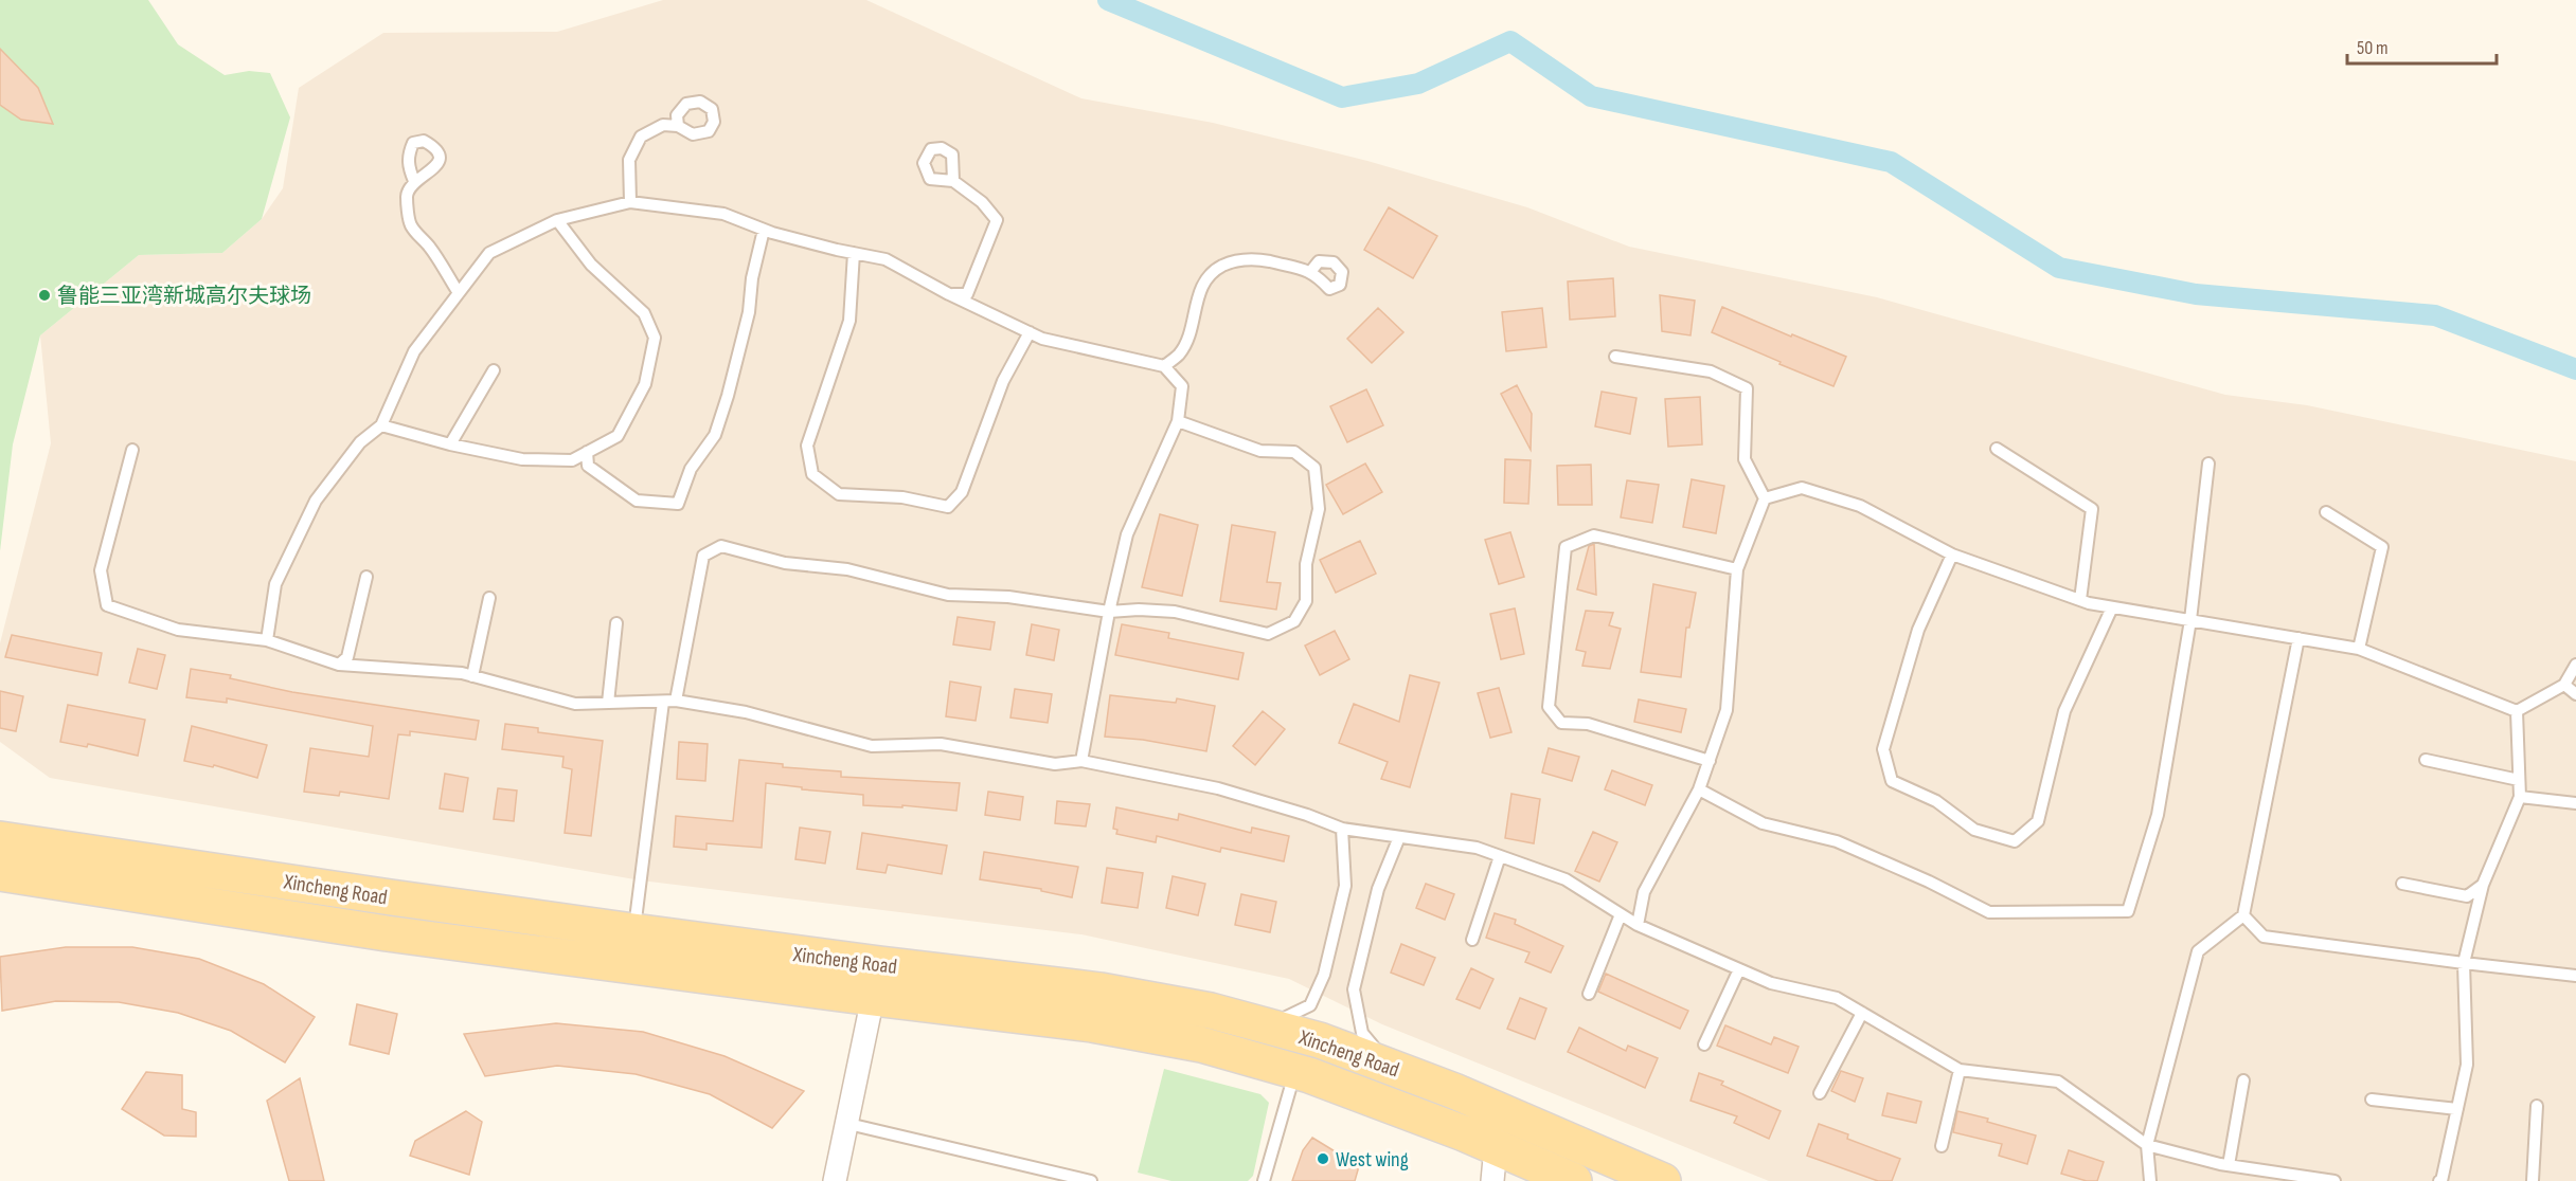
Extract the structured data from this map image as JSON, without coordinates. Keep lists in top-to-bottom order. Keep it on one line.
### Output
{"streets":{"main road":["Xincheng Road"]},"places":["鲁能三亚湾新城高尔夫球场","West wing"],"scale_bar":"50 m"}
